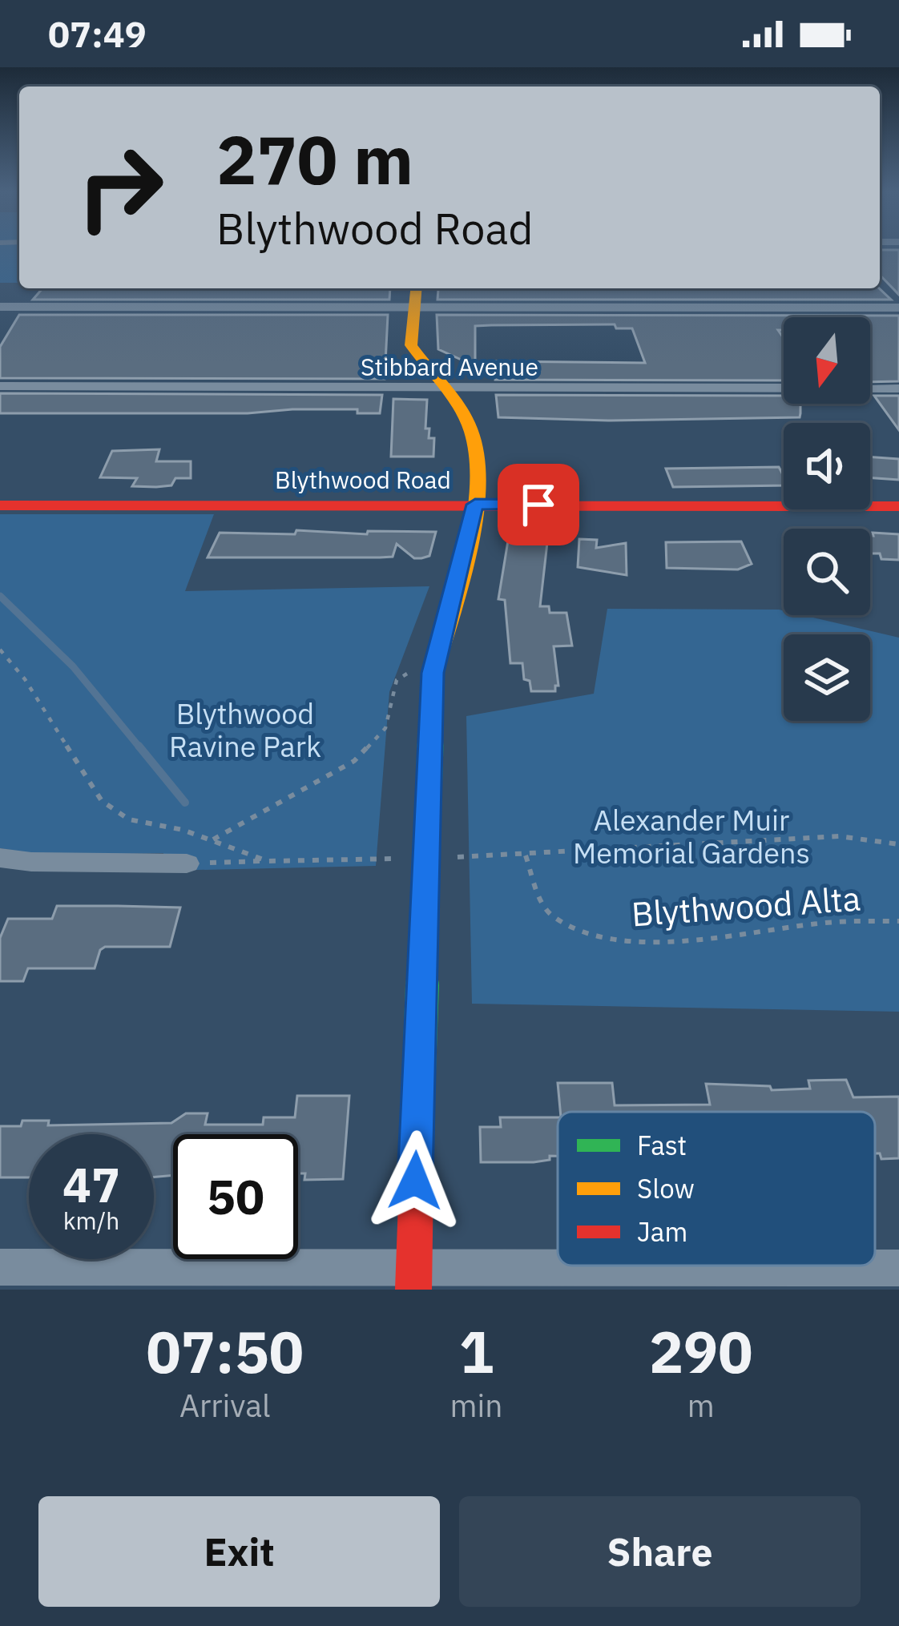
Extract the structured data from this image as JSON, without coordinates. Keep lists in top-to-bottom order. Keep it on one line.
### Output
{"streets":{"main road":["Blythwood Road"],"street":["Stibbard Avenue"],"path":["Blythwood Alta"]},"parks":["Blythwood Ravine Park","Alexander Muir Memorial Gardens"],"legend":["Fast","Slow","Jam"],"north":"bottom","page":{"status":"07:49","turn":["270 m","Blythwood Road"],"speed":"47 km/h","limit":"50","eta":["07:50","Arrival","1","min","290","m"],"buttons":["Exit","Share"]}}
